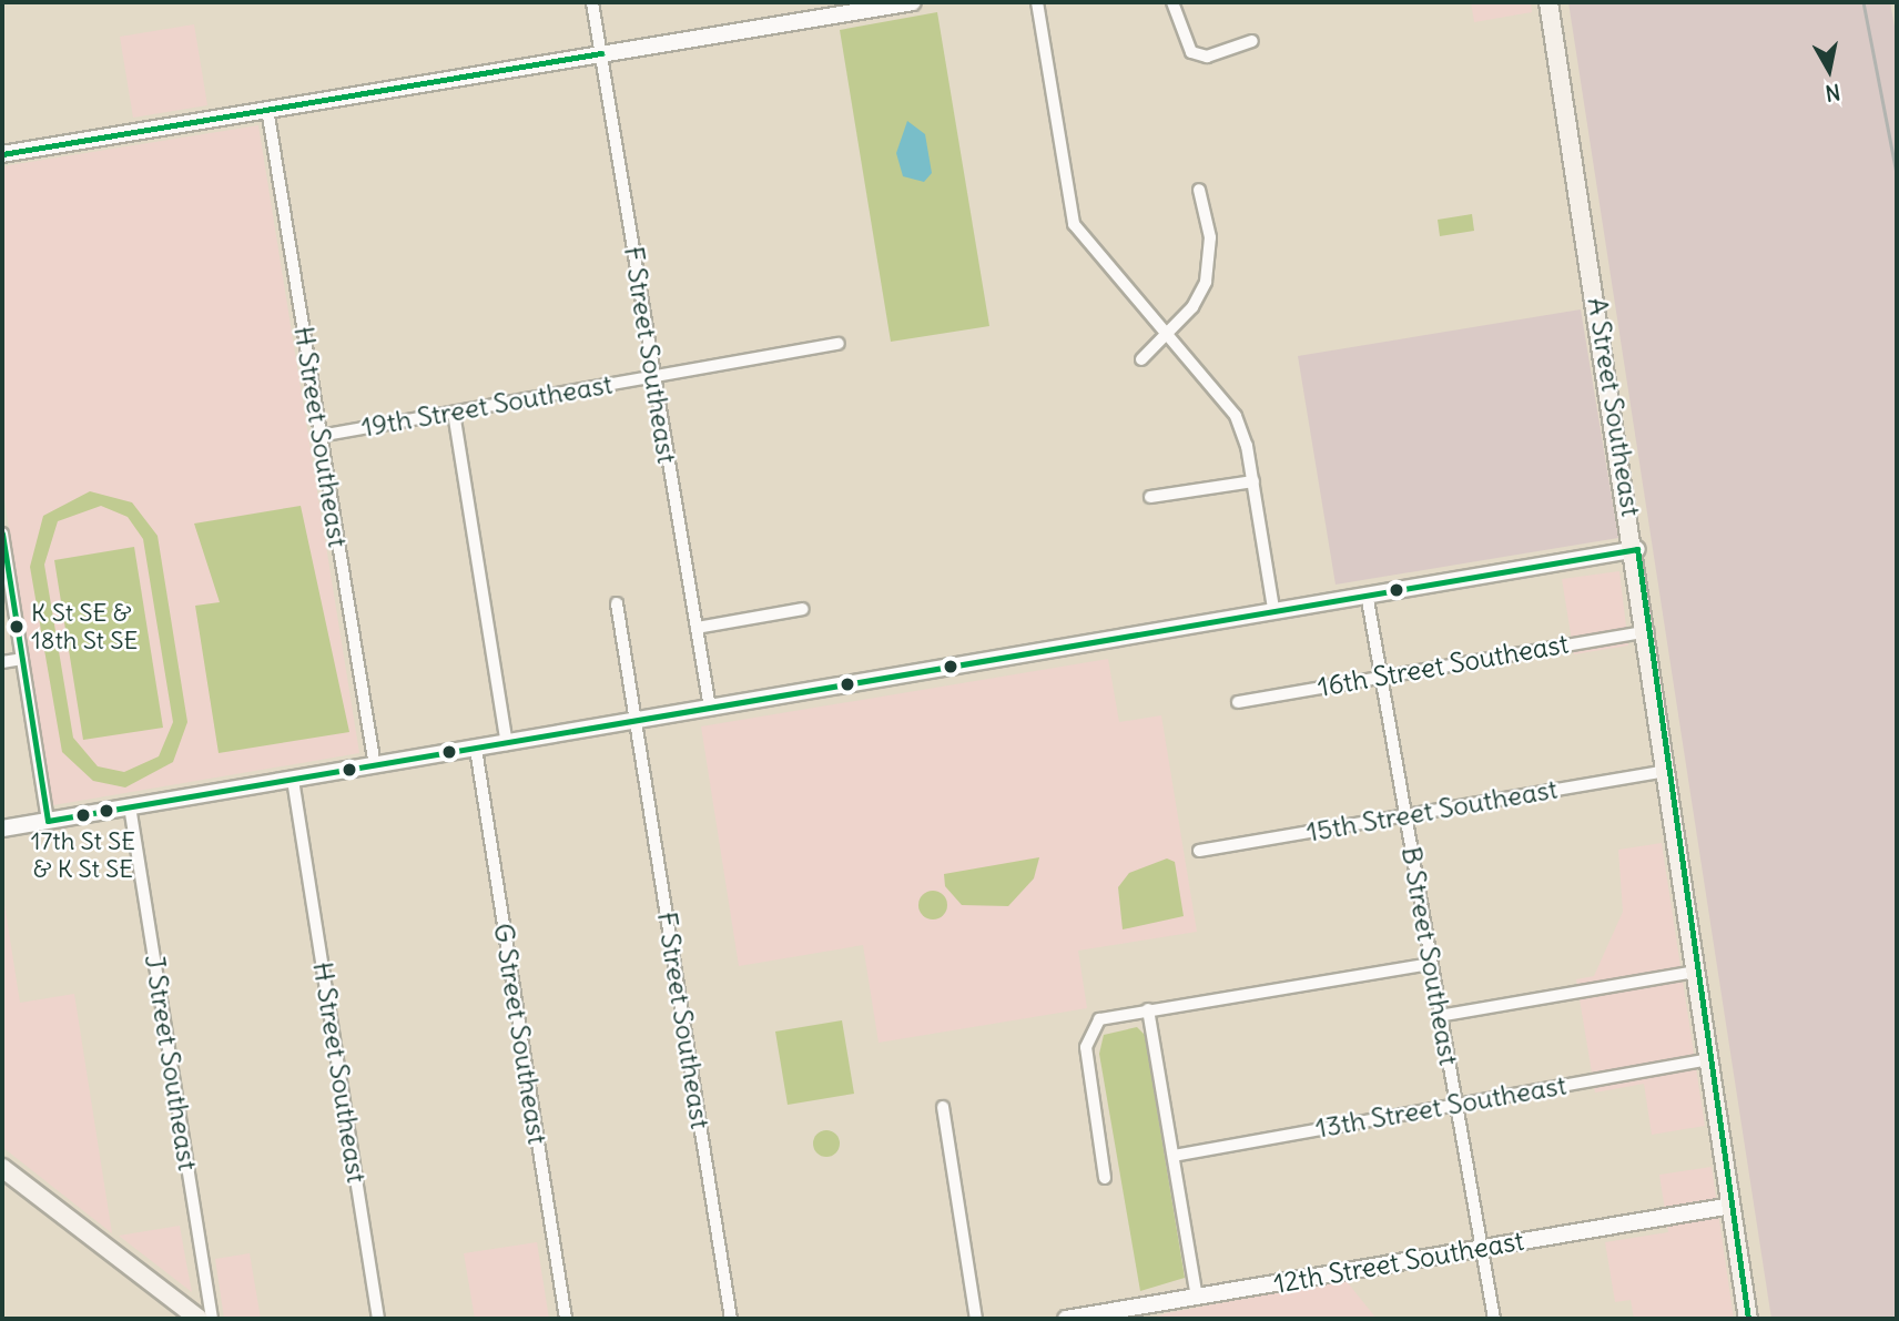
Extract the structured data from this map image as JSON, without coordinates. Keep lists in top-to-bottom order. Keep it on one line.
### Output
{"streets":{"main road":["A Street Southeast"],"street":["F Street Southeast","19th Street Southeast","H Street Southeast","16th Street Southeast","15th Street Southeast","B Street Southeast","G Street Southeast","J Street Southeast","13th Street Southeast","12th Street Southeast"]},"crossings":[["F Street Southeast","19th Street Southeast"],["19th Street Southeast","H Street Southeast"],["A Street Southeast","16th Street Southeast"],["A Street Southeast","15th Street Southeast"],["A Street Southeast","13th Street Southeast"],["A Street Southeast","12th Street Southeast"],["16th Street Southeast","B Street Southeast"],["15th Street Southeast","B Street Southeast"],["B Street Southeast","13th Street Southeast"],["B Street Southeast","12th Street Southeast"]],"places":["K St SE & 18th St SE","17th St SE & K St SE"],"north":"bottom"}
